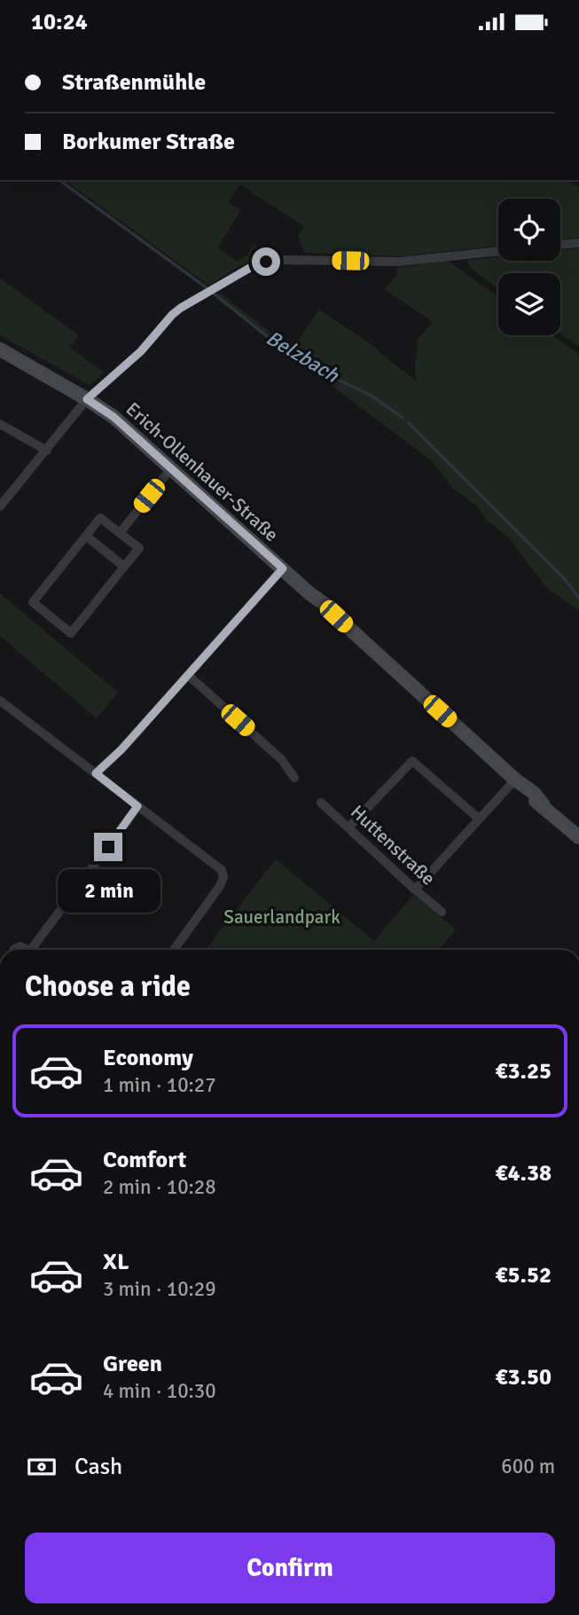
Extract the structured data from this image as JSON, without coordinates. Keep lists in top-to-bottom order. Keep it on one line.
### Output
{"streets":{"street":["Erich-Ollenhauer-Straße","Huttenstraße"]},"water":["Belzbach"],"parks":["Sauerlandpark"],"page":{"status":"10:24","banner":["Straßenmühle","Borkumer Straße"],"bubble":"2 min","heading":"Choose a ride","list":[{"name":"Economy","note":"1 min · 10:27","value":"€3.25"},{"name":"Comfort","note":"2 min · 10:28","value":"€4.38"},{"name":"XL","note":"3 min · 10:29","value":"€5.52"},{"name":"Green","note":"4 min · 10:30","value":"€3.50"}],"pay":["Cash","600 m"],"buttons":"Confirm"}}
